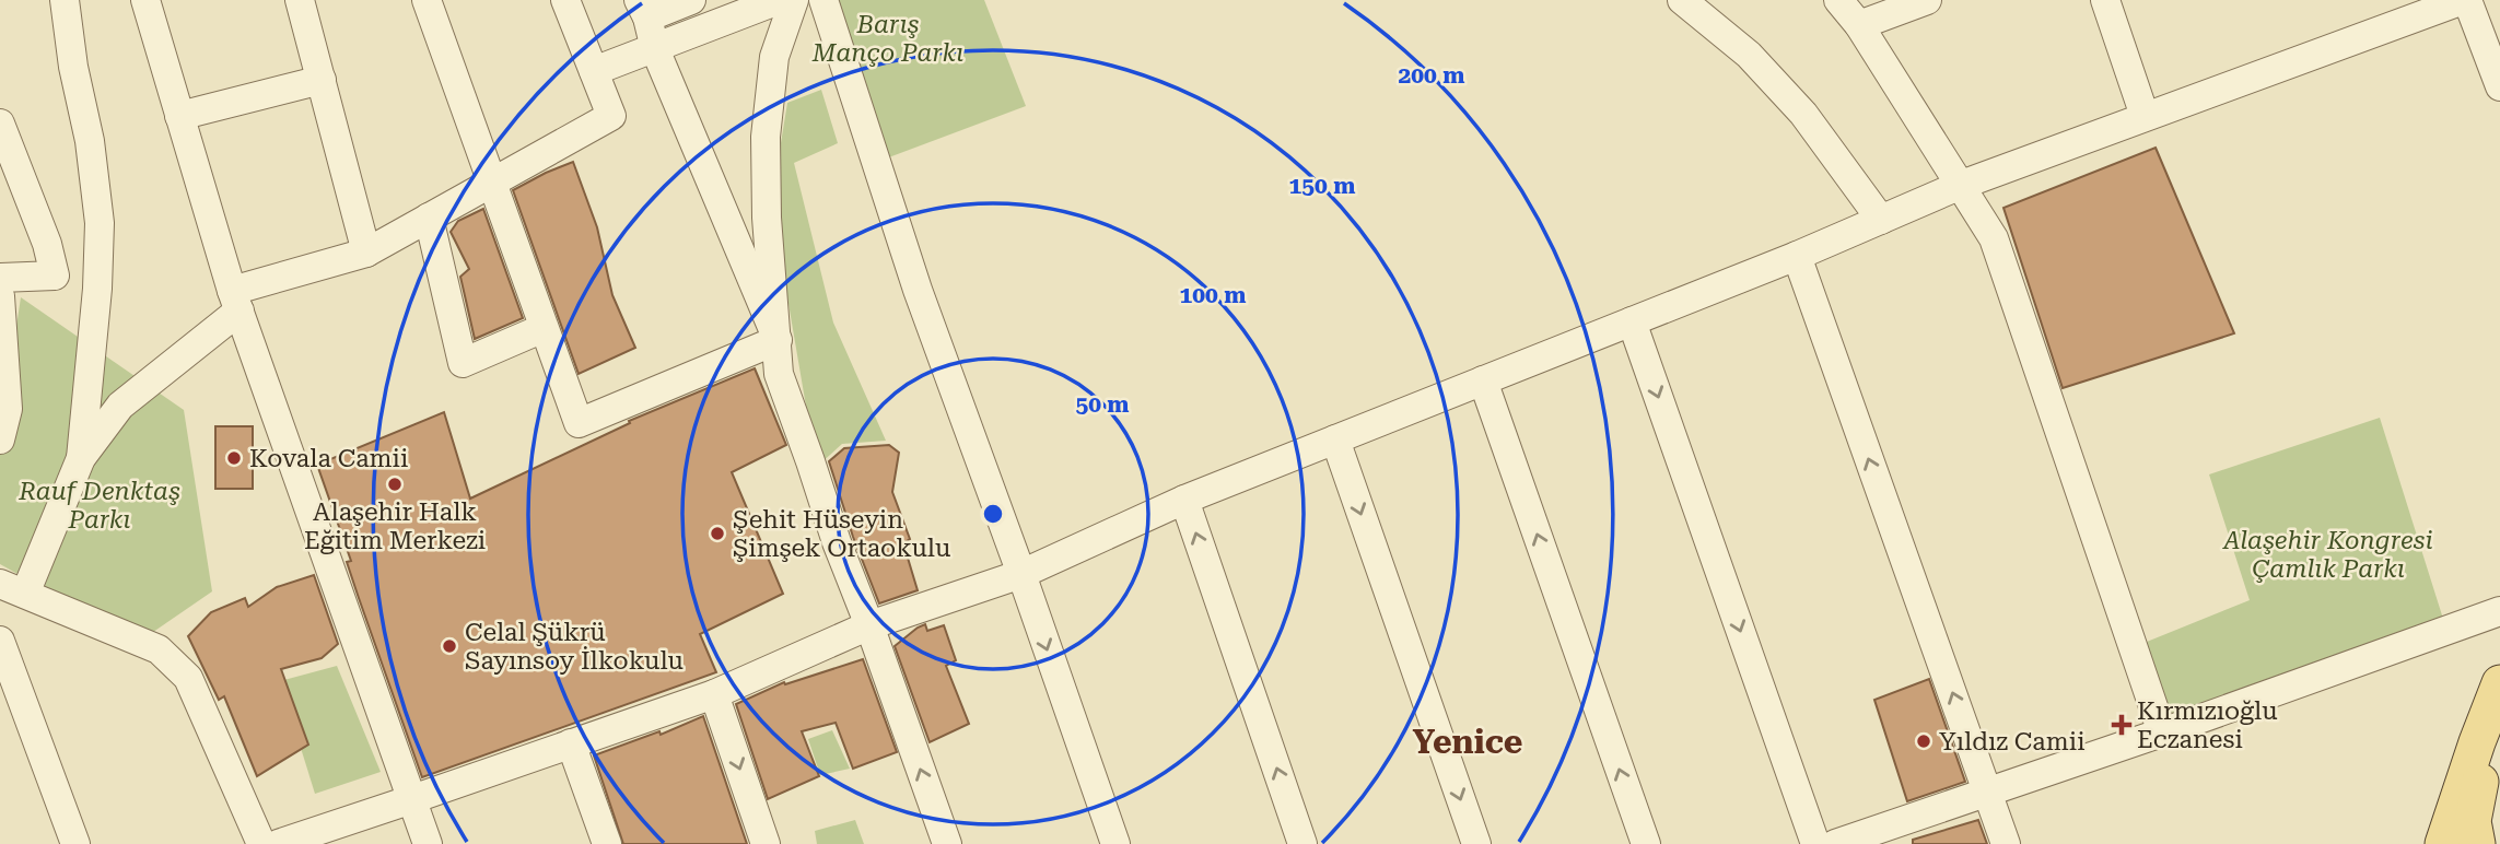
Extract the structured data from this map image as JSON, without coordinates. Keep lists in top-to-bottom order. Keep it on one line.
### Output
{"districts":["Yenice"],"parks":["Barış Manço Parkı","Rauf Denktaş Parkı","Alaşehir Kongresi Çamlık Parkı"],"places":{"other":["Kovala Camii","Alaşehir Halk Eğitim Merkezi","Şehit Hüseyin Şimşek Ortaokulu","Celal Şükrü Sayınsoy İlkokulu","Yıldız Camii"],"health":["Kırmızıoğlu Eczanesi"]},"rings":["200 m","150 m","100 m","50 m"]}
